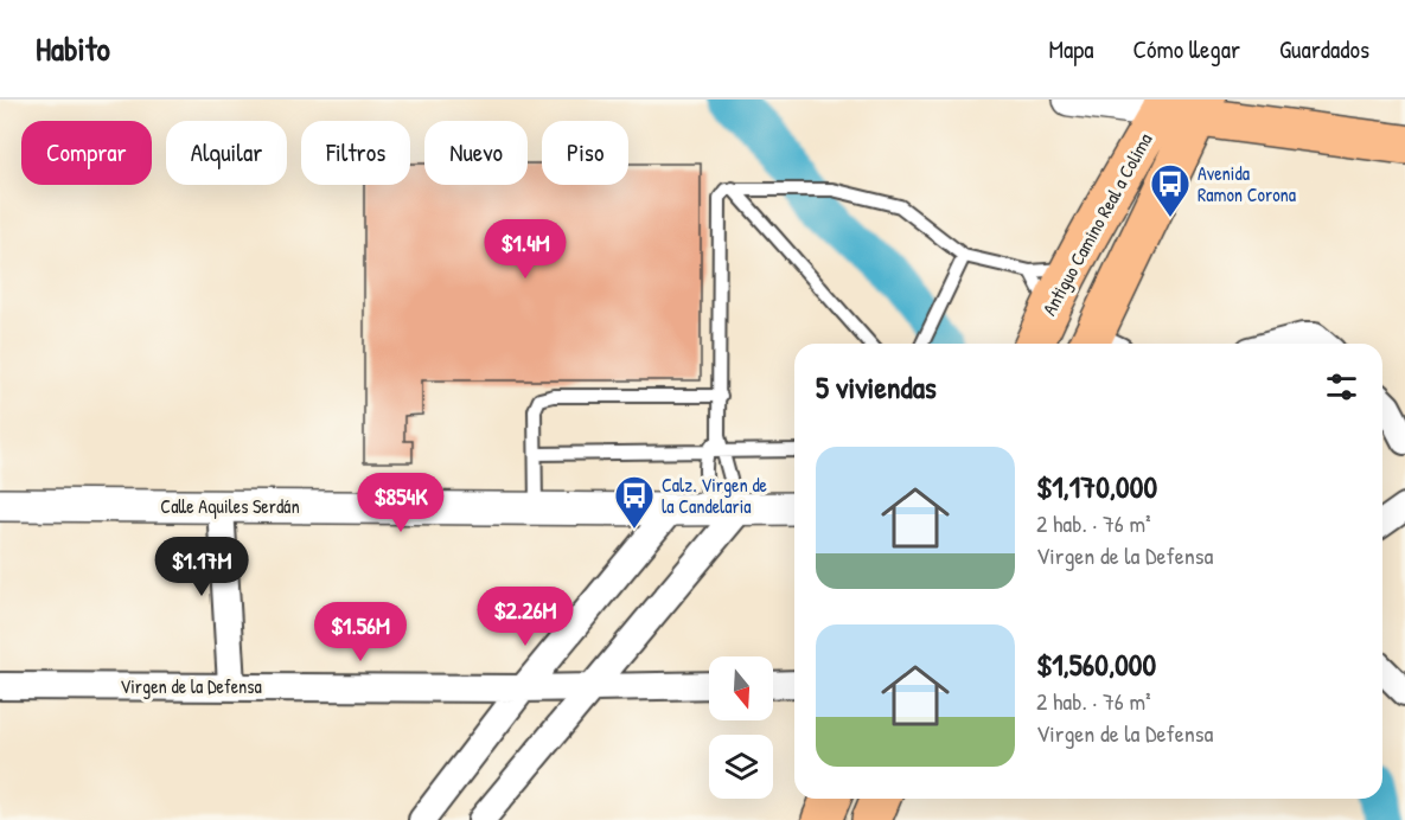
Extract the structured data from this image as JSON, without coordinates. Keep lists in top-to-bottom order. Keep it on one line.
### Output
{"streets":{"main road":["Antiguo Camino Real a Colima"],"street":["Calle Aquiles Serdán","Virgen de la Defensa"]},"places":{"bus stop":["Avenida Ramon Corona","Calz. Virgen de la Candelaria"]},"north":"bottom","page":{"header":"Habito","nav":["Mapa","Cómo llegar","Guardados"],"chip":["Comprar","Alquilar","Filtros","Nuevo","Piso"],"price":["$1.4M","$854K","$1.17M","$2.26M","$1.56M"],"heading":"5 viviendas","list":[{"name":"$1,170,000","note":"2 hab. · 76 m² · Virgen de la Defensa"},{"name":"$1,560,000","note":"2 hab. · 76 m² · Virgen de la Defensa"}]}}
